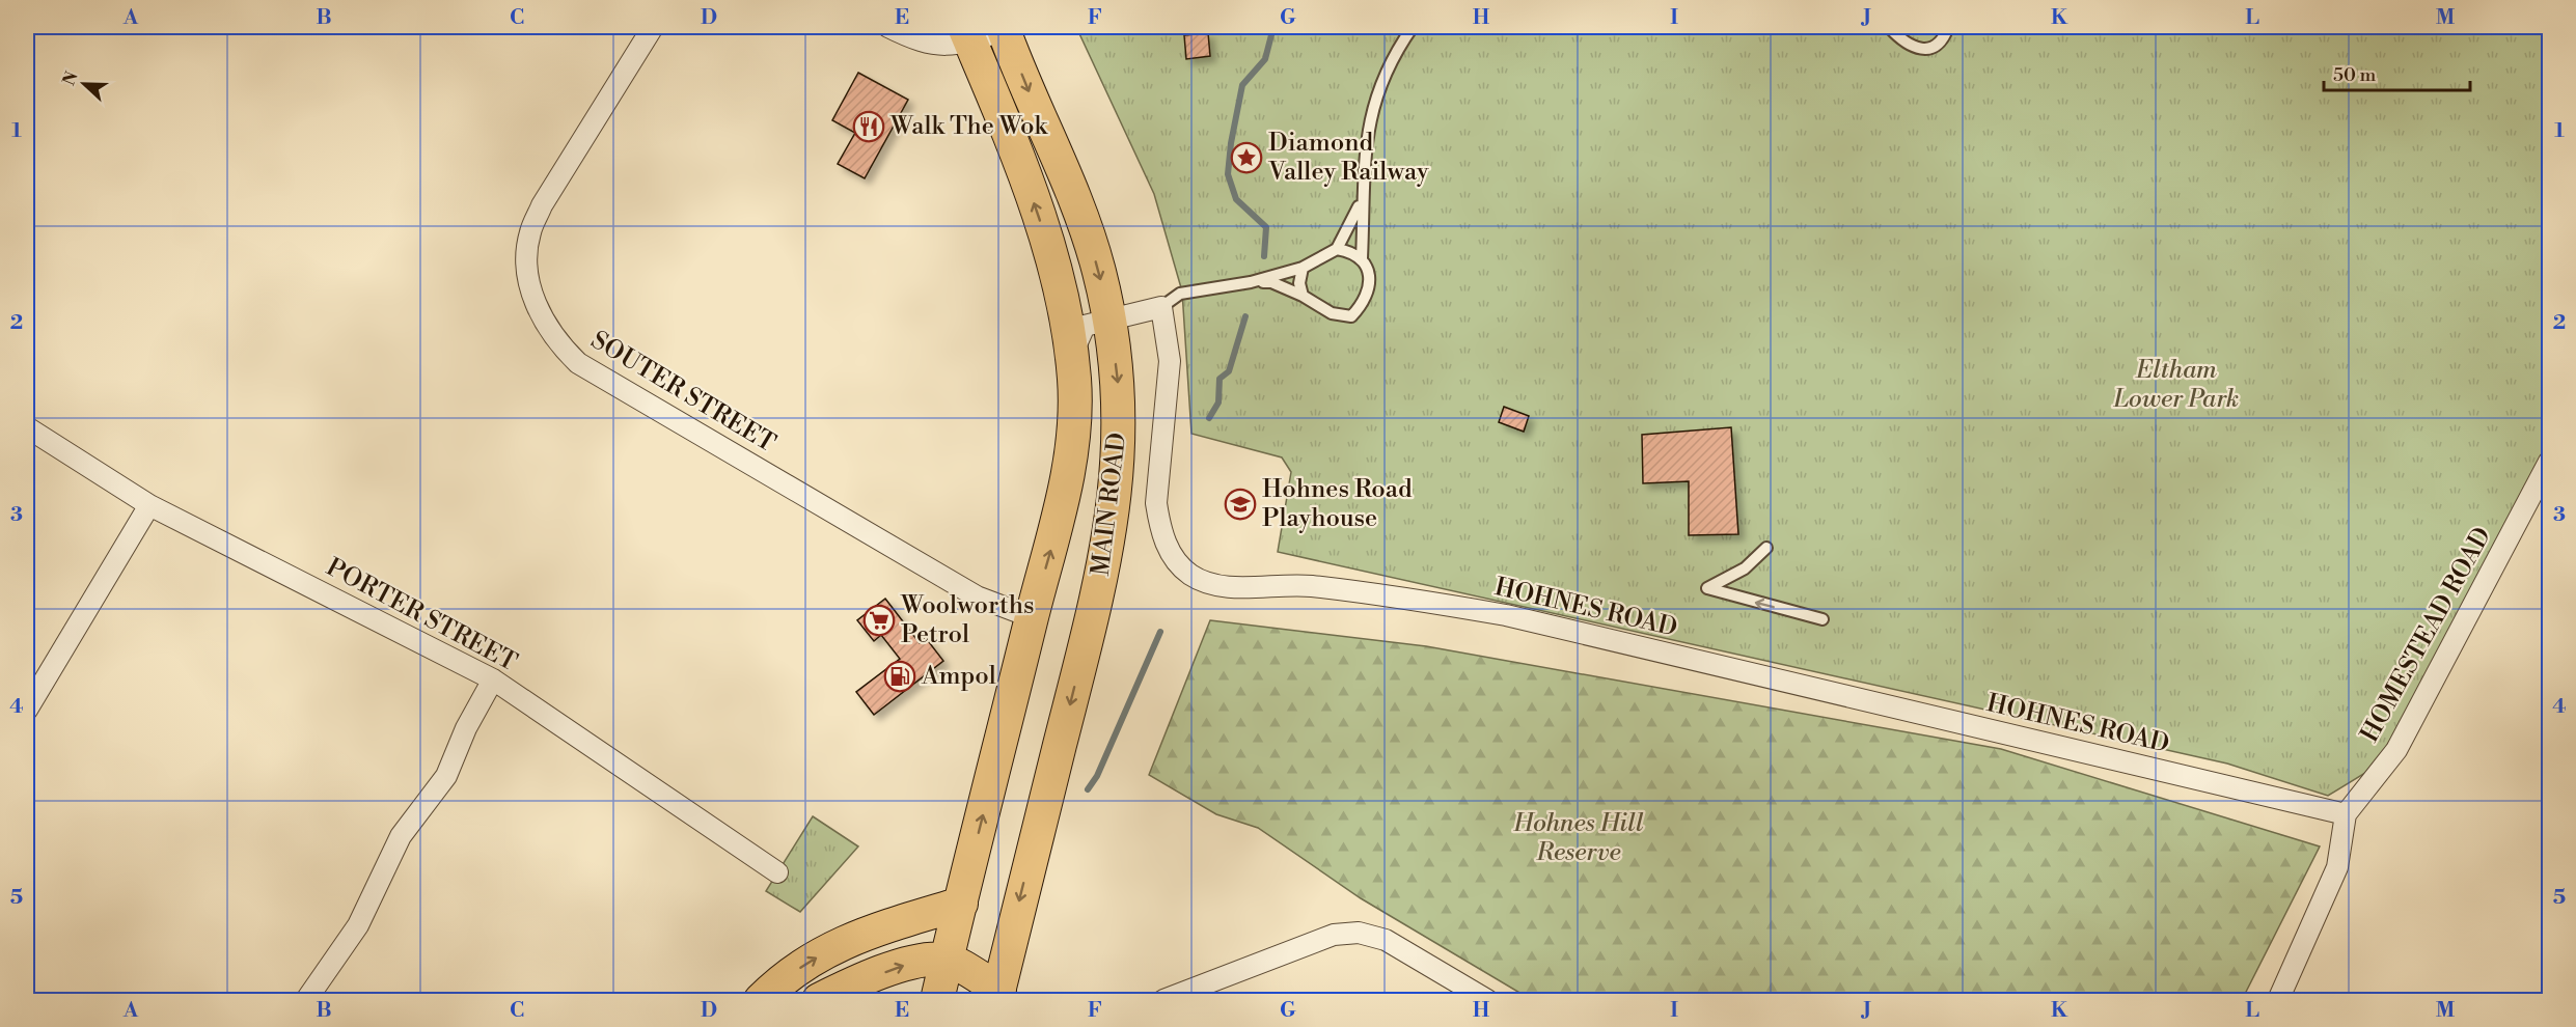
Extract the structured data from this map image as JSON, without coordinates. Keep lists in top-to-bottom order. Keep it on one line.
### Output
{"streets":{"main road":["MAIN ROAD"],"street":["SOUTER STREET","HOHNES ROAD","PORTER STREET","HOMESTEAD ROAD"]},"crossings":[["SOUTER STREET","MAIN ROAD"],["HOHNES ROAD","HOMESTEAD ROAD"]],"parks":["Eltham Lower Park","Hohnes Hill Reserve"],"places":{"restaurant":["Walk The Wok"],"place":["Diamond Valley Railway"],"school or university":["Hohnes Road Playhouse"],"supermarket":["Woolworths Petrol"],"fuel station":["Ampol"]},"scale_bar":"50 m","north":"left","grid":{"columns":["A","B","C","D","E","F","G","H","I","J","K","L","M"],"rows":["1","2","3","4","5"]}}
